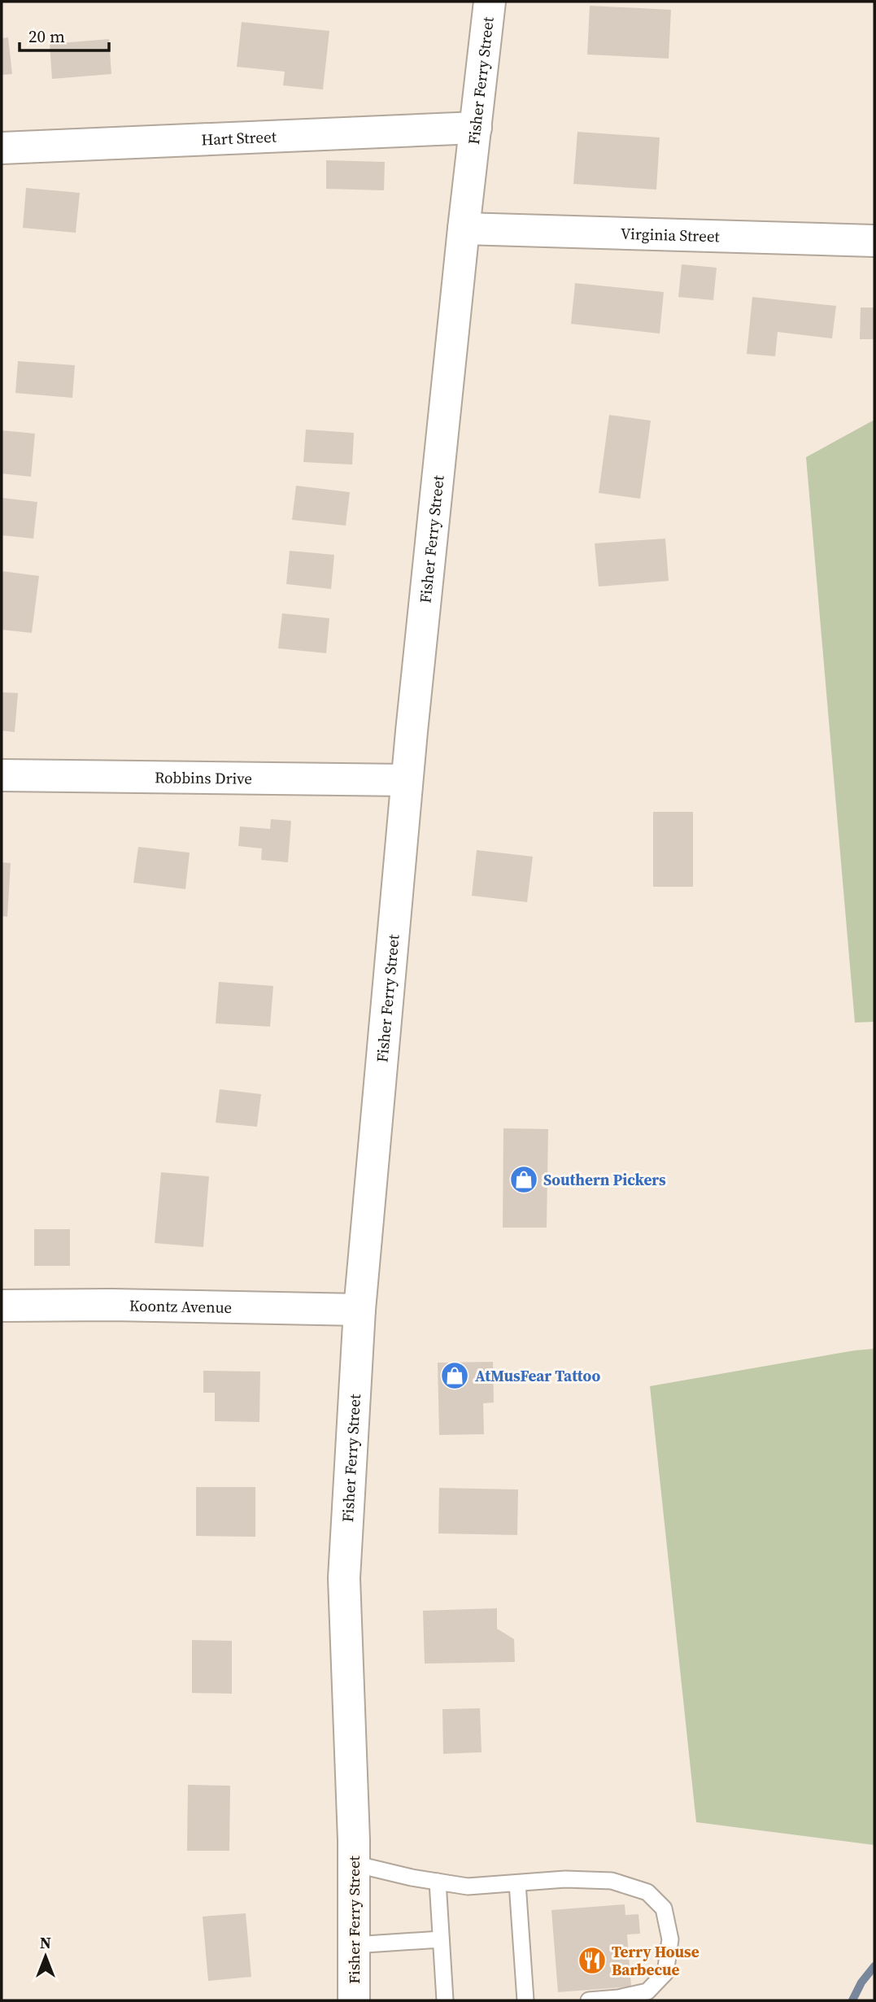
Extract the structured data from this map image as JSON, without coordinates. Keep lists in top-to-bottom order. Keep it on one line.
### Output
{"streets":{"street":["Fisher Ferry Street","Hart Street","Virginia Street","Robbins Drive","Koontz Avenue"]},"crossings":[["Fisher Ferry Street","Hart Street"],["Fisher Ferry Street","Virginia Street"],["Fisher Ferry Street","Robbins Drive"],["Fisher Ferry Street","Koontz Avenue"]],"places":{"shop":["Southern Pickers","AtMusFear Tattoo"],"restaurant":["Terry House Barbecue"]},"scale_bar":"20 m","north":"top"}
